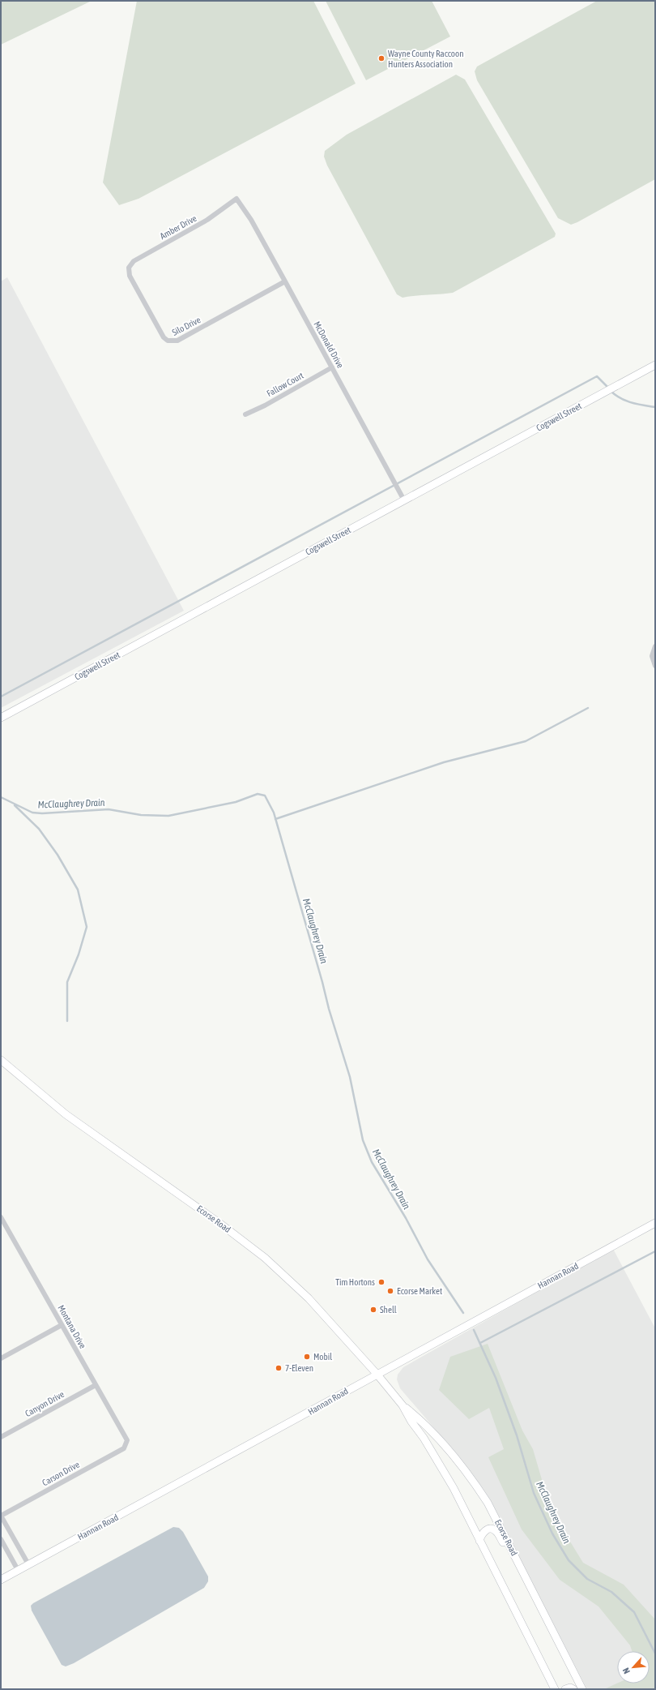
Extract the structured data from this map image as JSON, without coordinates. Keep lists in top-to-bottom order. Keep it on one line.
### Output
{"streets":{"street":["Amber Drive","Silo Drive","McDonald Drive","Fallow Court","Cogswell Street","Ecorse Road","Hannan Road","Montana Drive","Canyon Drive","Carson Drive"]},"crossings":[["Amber Drive","Silo Drive"],["Amber Drive","McDonald Drive"],["Silo Drive","McDonald Drive"],["McDonald Drive","Fallow Court"],["McDonald Drive","Cogswell Street"],["Ecorse Road","Hannan Road"],["Montana Drive","Canyon Drive"],["Montana Drive","Carson Drive"]],"water":["McClaughrey Drain"],"places":["Wayne County Raccoon Hunters Association","Tim Hortons","Ecorse Market","Shell","Mobil","7-Eleven"],"north":"bottom left"}
